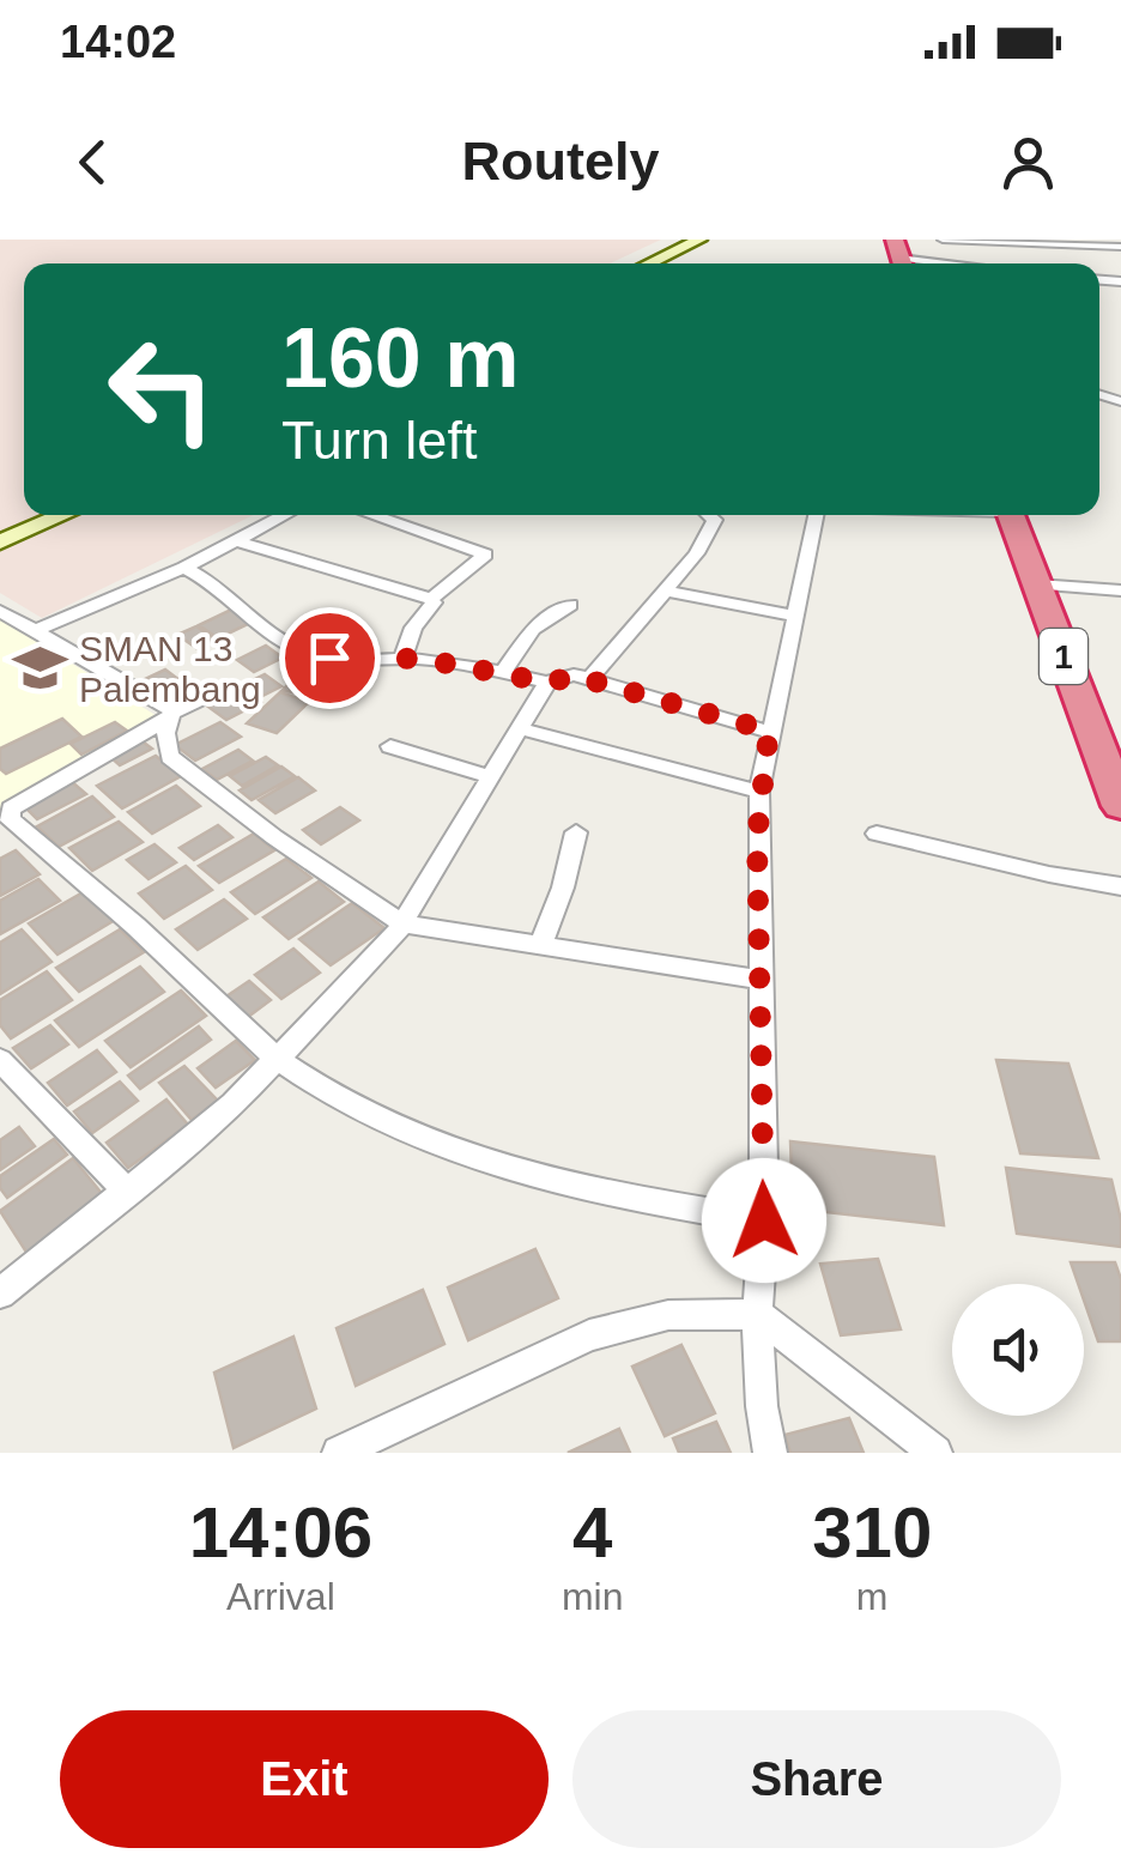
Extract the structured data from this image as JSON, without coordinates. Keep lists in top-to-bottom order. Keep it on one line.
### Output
{"streets":{"highway":["1"]},"places":{"school or university":["SMAN 13 Palembang"]},"page":{"status":"14:02","header":"Routely","turn":["160 m","Turn left"],"eta":["14:06","Arrival","4","min","310","m"],"buttons":["Exit","Share"]}}
